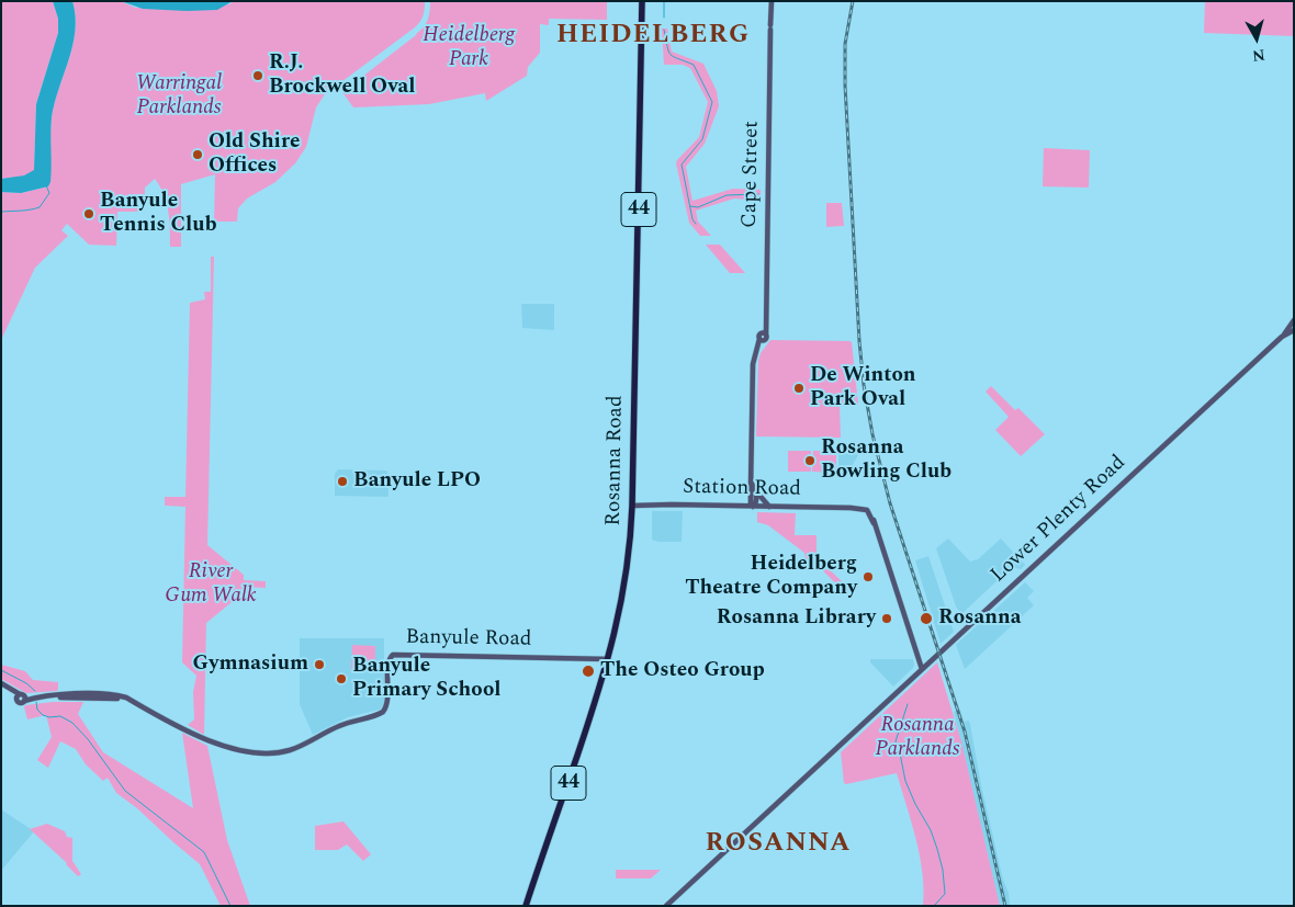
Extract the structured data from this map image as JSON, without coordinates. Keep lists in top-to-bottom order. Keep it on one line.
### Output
{"streets":{"highway":["44","Rosanna Road"],"street":["Cape Street","Station Road","Lower Plenty Road","Banyule Road"]},"crossings":[["Cape Street","Station Road"],["Rosanna Road","Station Road"],["Rosanna Road","Banyule Road"],["Station Road","Lower Plenty Road"]],"districts":["HEIDELBERG","ROSANNA"],"parks":["Heidelberg Park","Warringal Parklands","River Gum Walk","Rosanna Parklands"],"places":["R.J. Brockwell Oval","Old Shire Offices","Banyule Tennis Club","De Winton Park Oval","Rosanna Bowling Club","Banyule LPO","Heidelberg Theatre Company","Rosanna Library","Rosanna","Gymnasium","The Osteo Group","Banyule Primary School"],"north":"bottom"}
